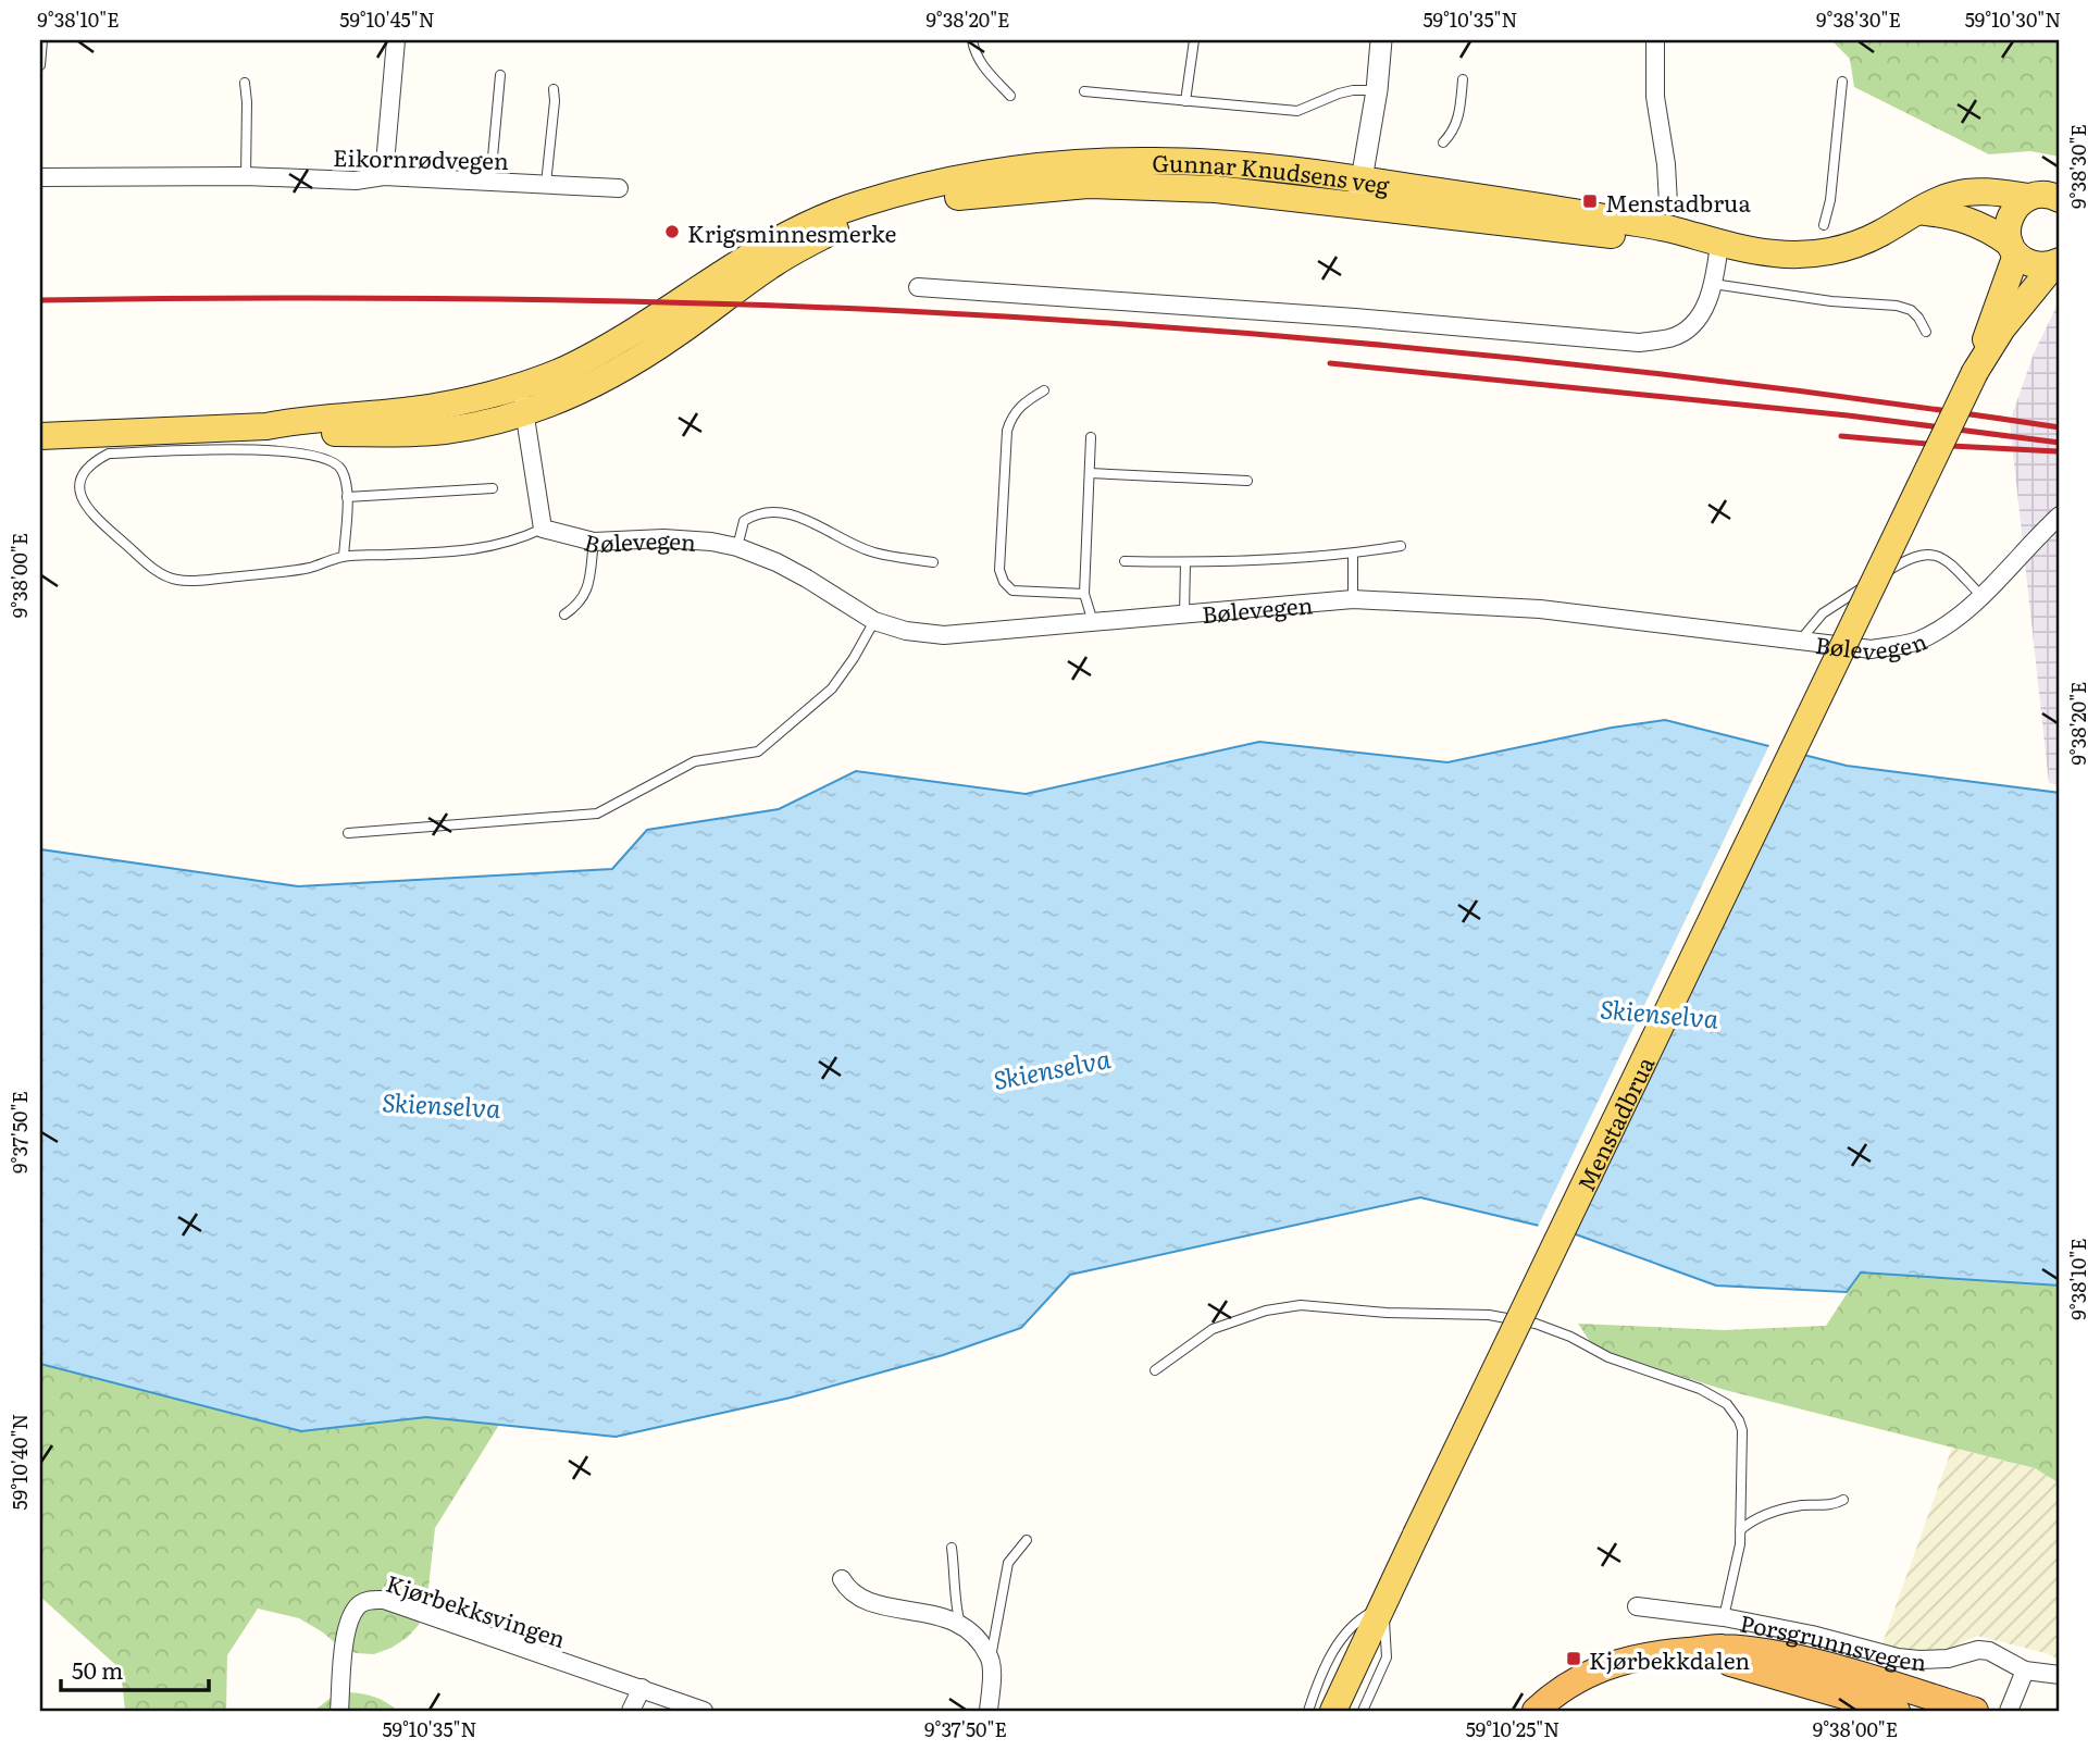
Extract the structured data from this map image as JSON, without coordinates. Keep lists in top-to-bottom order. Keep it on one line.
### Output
{"streets":{"highway":["Porsgrunnsvegen"],"main road":["Gunnar Knudsens veg","Menstadbrua"],"street":["Eikornrødvegen","Bølevegen","Kjørbekksvingen"]},"crossings":[["Gunnar Knudsens veg","Menstadbrua"]],"water":["Skienselva"],"places":{"transit":["Menstadbrua","Kjørbekkdalen"],"other":["Krigsminnesmerke"]},"scale_bar":"50 m","coordinates":["9°38'10\"E","59°10'45\"N","9°38'20\"E","59°10'35\"N","9°38'30\"E","59°10'30\"N","9°38'00\"E","9°37'50\"E","59°10'40\"N","59°10'25\"N"]}
